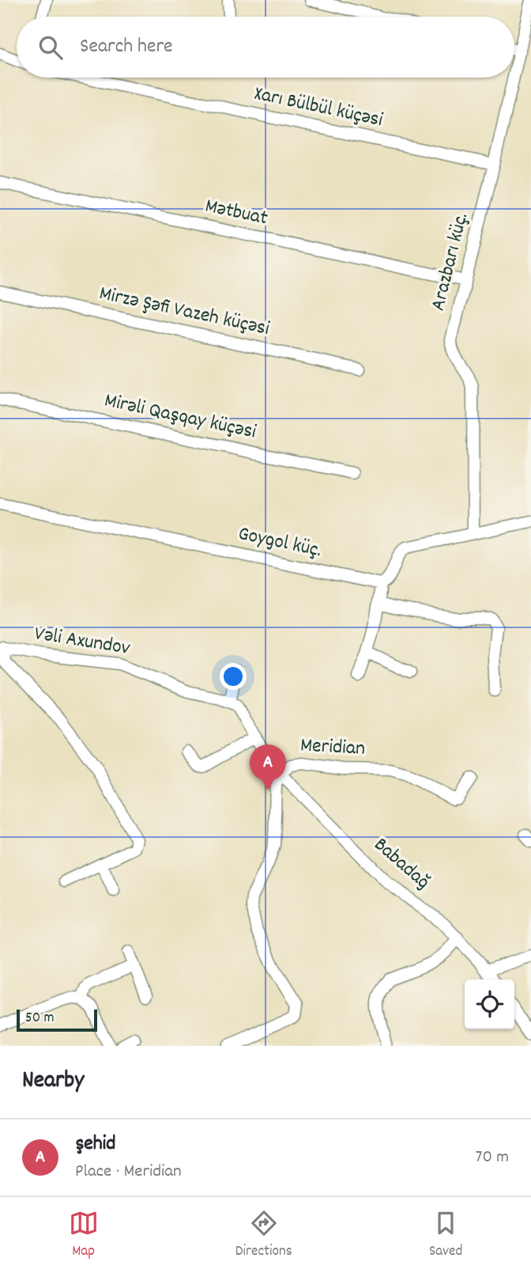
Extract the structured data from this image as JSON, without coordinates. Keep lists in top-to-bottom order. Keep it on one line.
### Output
{"streets":{"street":["Xarı Bülbül küçəsi","Mətbuat","Arazbarı küç.","Mirzə Şəfi Vazeh küçəsi","Mirəli Qaşqay küçəsi","Goygol küç.","Vəli Axundov","Meridian","Babadağ"]},"crossings":[["Xarı Bülbül küçəsi","Arazbarı küç."],["Mətbuat","Arazbarı küç."],["Meridian","Babadağ"]],"scale_bar":"50 m","page":{"search":"Search here","pins":"A","scale":"50 m","heading":"Nearby","list":[{"mark":"A","name":"şehid","note":"Place · Meridian","value":"70 m"}],"nav":["Map","Directions","Saved"]}}
